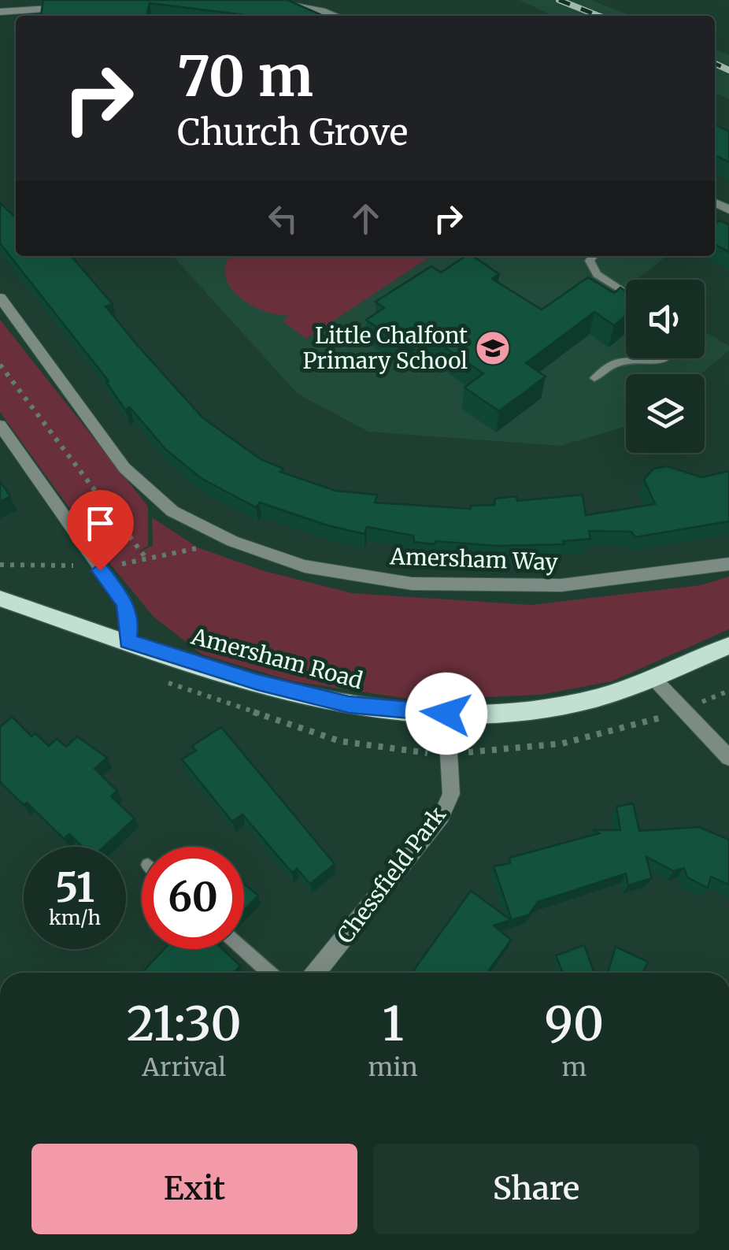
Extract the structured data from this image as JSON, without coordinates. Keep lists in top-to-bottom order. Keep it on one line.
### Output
{"streets":{"main road":["Amersham Road"],"street":["Amersham Way","Chessfield Park"]},"crossings":[["Amersham Road","Chessfield Park"]],"places":{"school or university":["Little Chalfont Primary School"]},"page":{"turn":["70 m","Church Grove"],"speed":"51 km/h","limit":"60","eta":["21:30","Arrival","1","min","90","m"],"buttons":["Exit","Share"]}}
